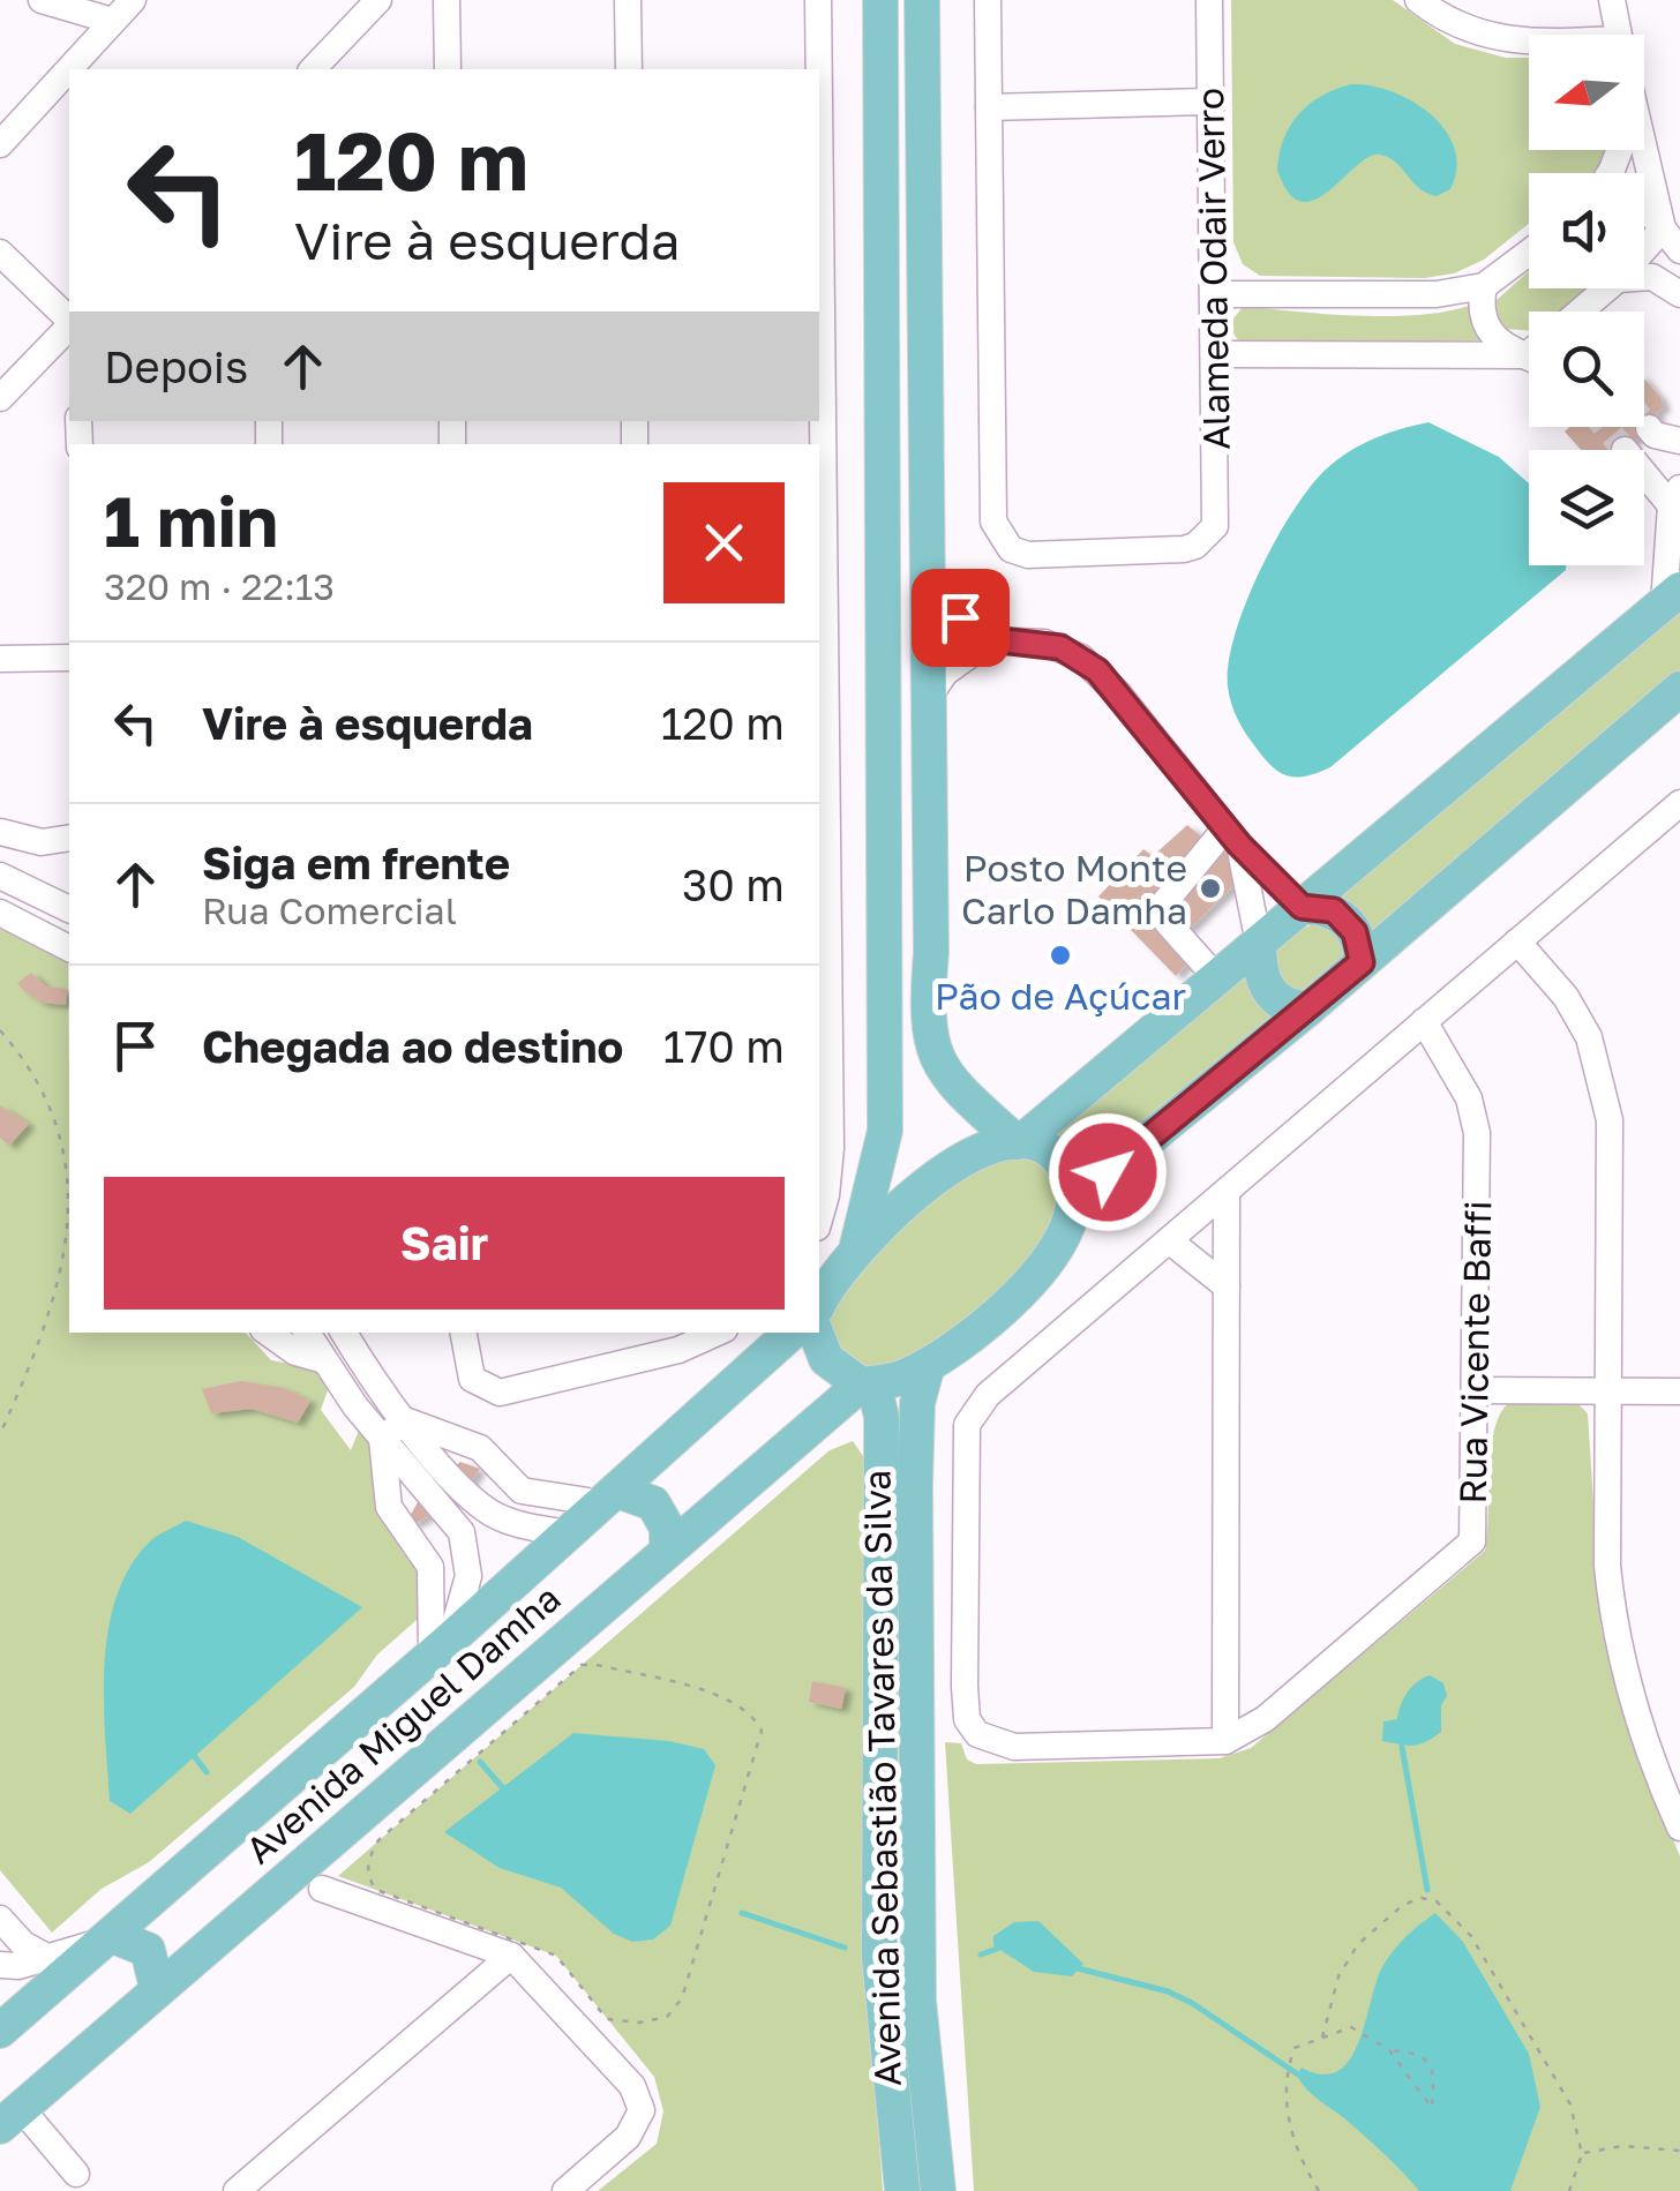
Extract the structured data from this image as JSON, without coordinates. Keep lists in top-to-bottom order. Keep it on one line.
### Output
{"streets":{"main road":["Avenida Miguel Damha","Avenida Sebastião Tavares da Silva"],"street":["Alameda Odair Verro","Rua Vicente Baffi"]},"crossings":[["Avenida Miguel Damha","Avenida Sebastião Tavares da Silva"]],"places":["Posto Monte Carlo Damha","Pão de Açúcar"],"north":"left","page":{"turn":["120 m","Vire à esquerda"],"then":"Depois","heading":["1 min","320 m · 22:13"],"list":[{"name":"Vire à esquerda","value":"120 m"},{"name":"Siga em frente","note":"Rua Comercial","value":"30 m"},{"name":"Chegada ao destino","value":"170 m"}],"buttons":"Sair"}}
